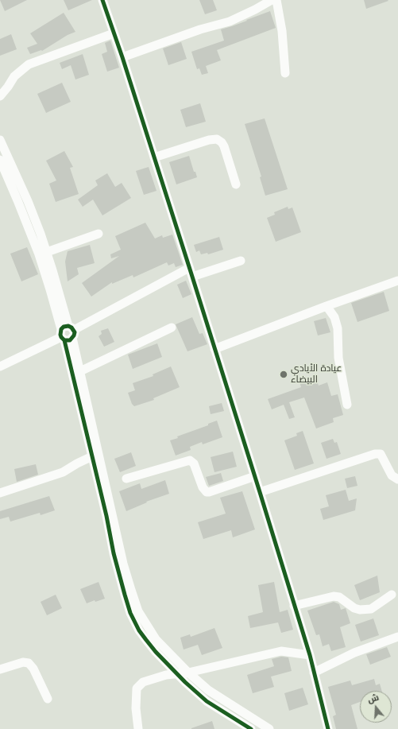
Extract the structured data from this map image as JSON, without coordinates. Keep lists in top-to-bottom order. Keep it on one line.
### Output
{"places":["عيادة الأيادي البيضاء"],"north":"top"}
